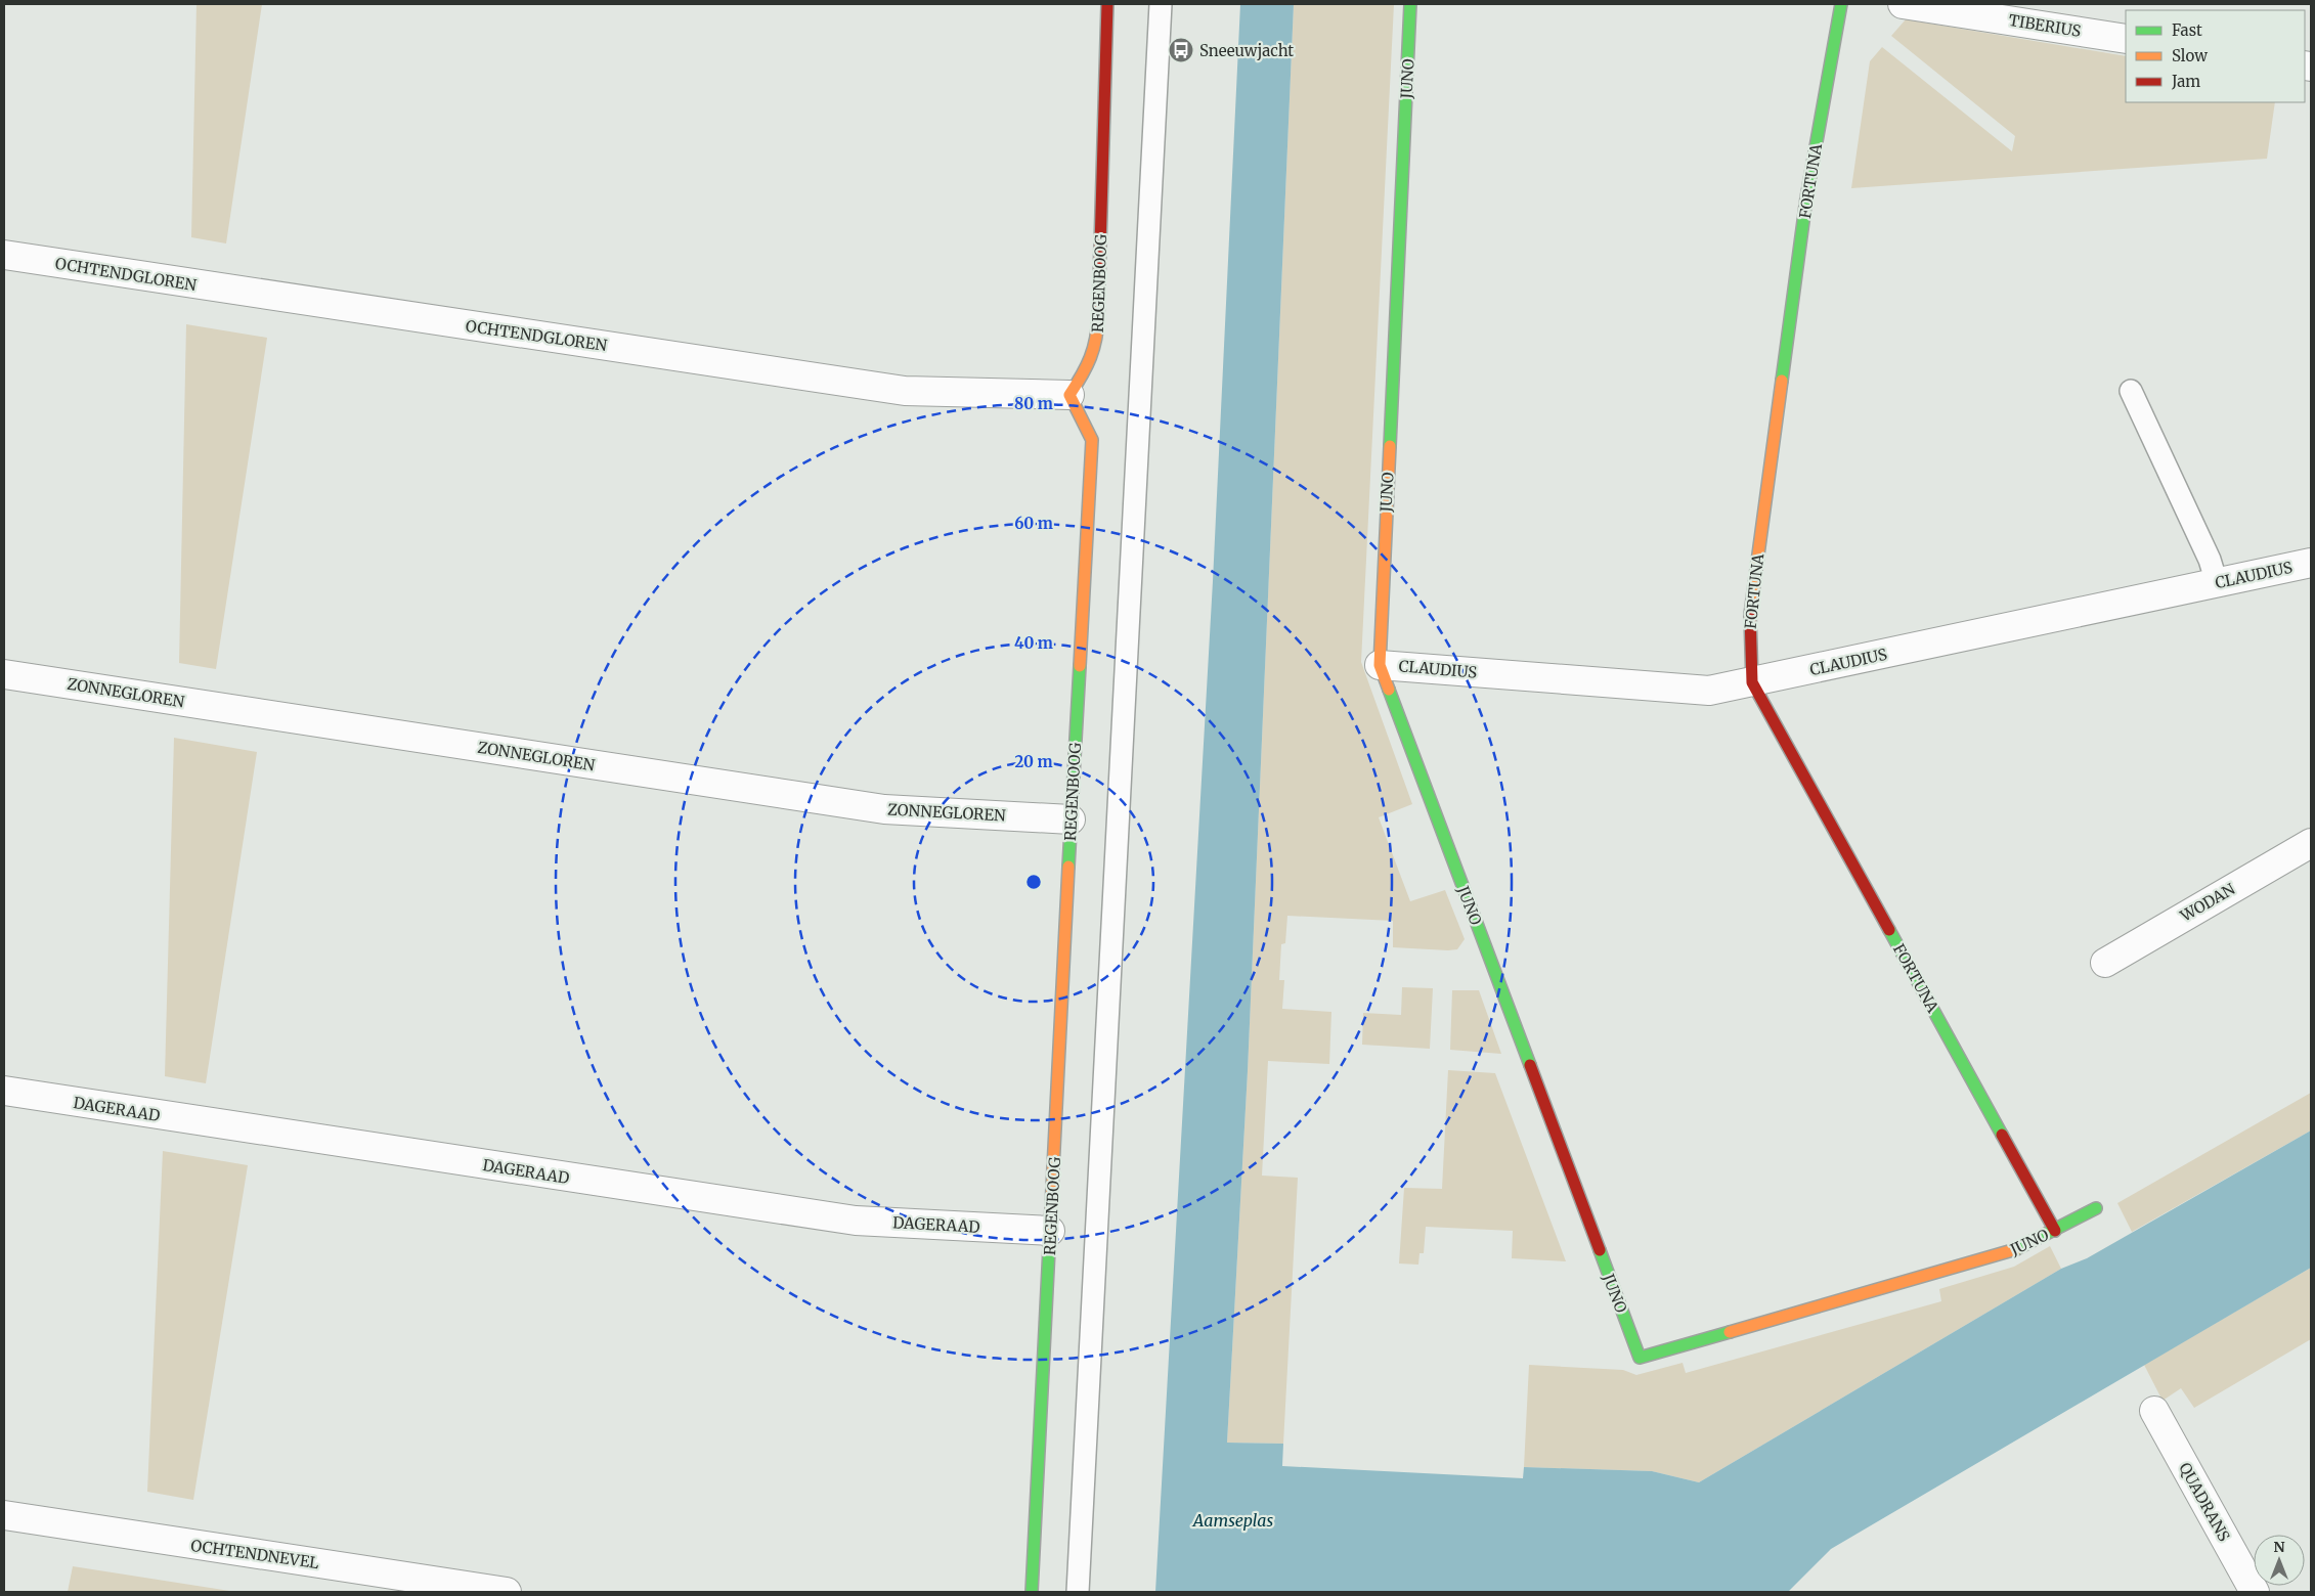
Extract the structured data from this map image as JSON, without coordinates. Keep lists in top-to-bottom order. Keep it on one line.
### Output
{"streets":{"street":["TIBERIUS","JUNO","FORTUNA","OCHTENDGLOREN","REGENBOOG","CLAUDIUS","ZONNEGLOREN","WODAN","DAGERAAD","QUADRANS","OCHTENDNEVEL"]},"crossings":[["JUNO","FORTUNA"],["JUNO","CLAUDIUS"],["FORTUNA","CLAUDIUS"],["OCHTENDGLOREN","REGENBOOG"],["REGENBOOG","ZONNEGLOREN"],["REGENBOOG","DAGERAAD"]],"water":["Aamseplas"],"places":{"bus stop":["Sneeuwjacht"]},"legend":["Fast","Slow","Jam"],"north":"top","rings":["80 m","60 m","40 m","20 m"]}
